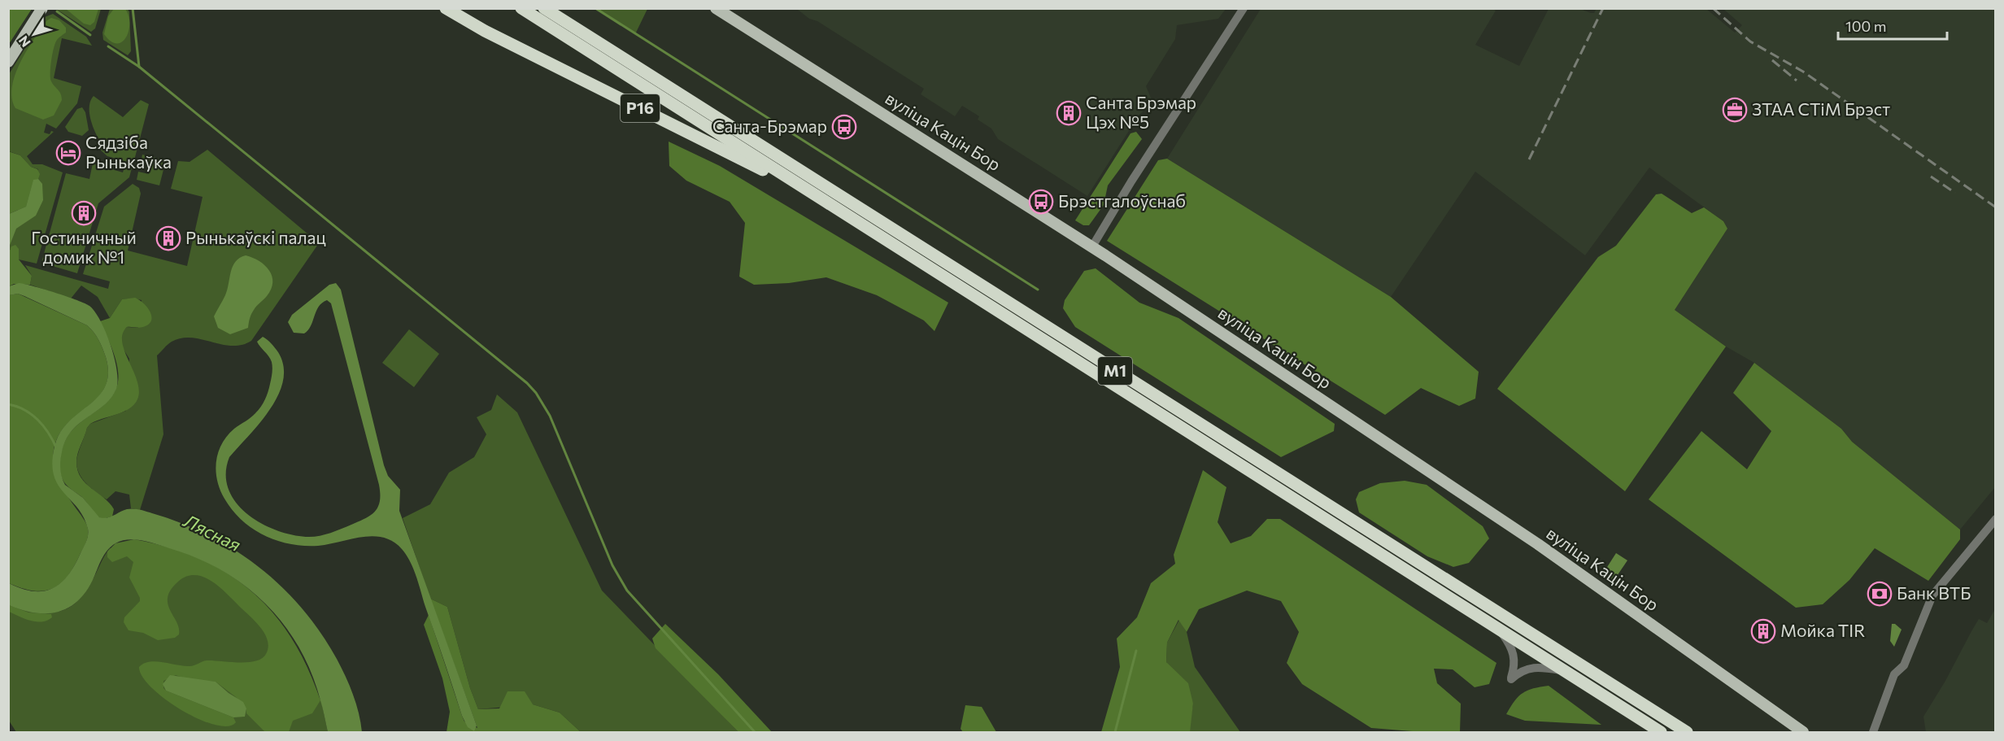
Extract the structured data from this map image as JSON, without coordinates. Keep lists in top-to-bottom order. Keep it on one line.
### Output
{"streets":{"highway":["Р16","М1"],"main road":["вуліца Кацін Бор"]},"crossings":[["Р16","М1"]],"water":["Лясная"],"places":{"office":["ЗТАА СТіМ Брэст"],"building":["Санта Брэмар Цэх №5","Гостиничный домик №1","Рынькаўскi палац","Мойка TIR"],"bus stop":["Санта-Брэмар","Брэстгалоўснаб"],"hotel":["Сядзіба Рынькаўка"],"bank":["Банк ВТБ"]},"scale_bar":"100 m","north":"bottom left"}
